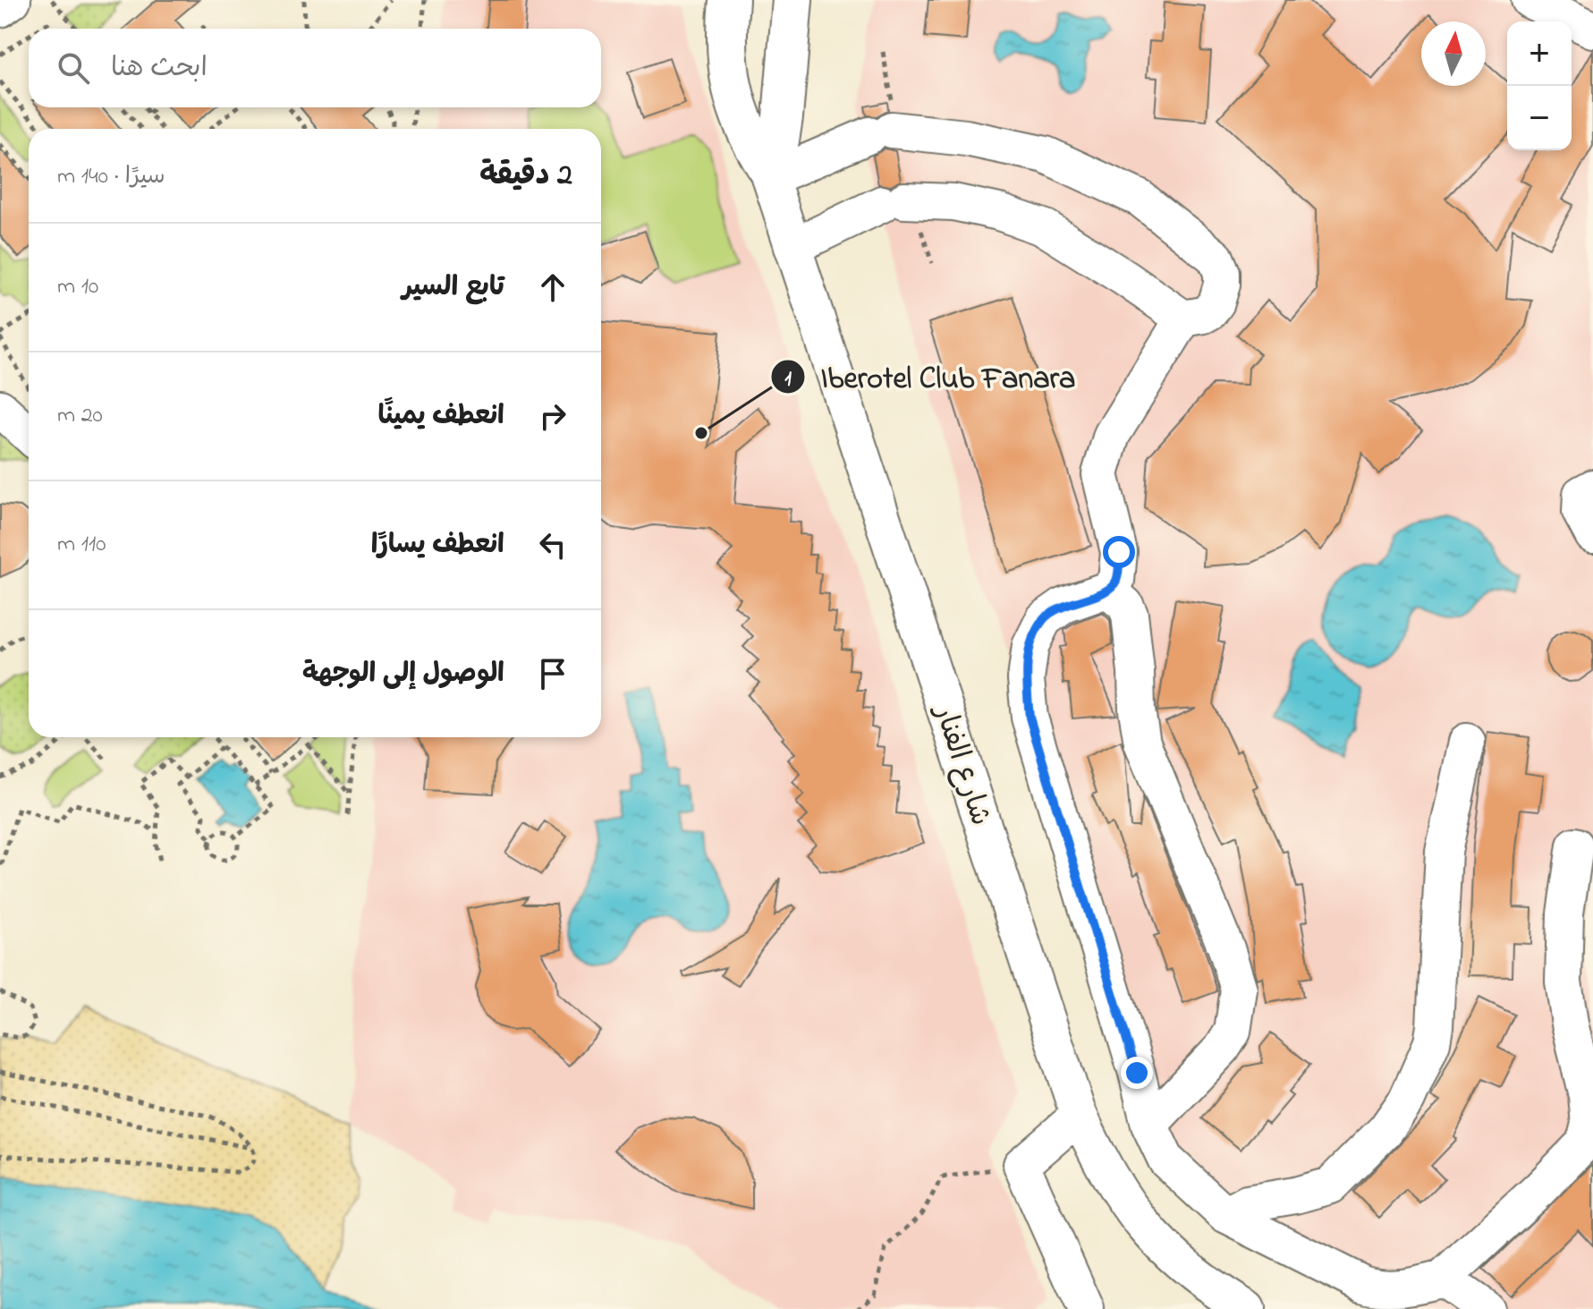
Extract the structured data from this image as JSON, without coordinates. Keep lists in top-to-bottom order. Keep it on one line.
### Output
{"streets":{"main road":["شارع الفنار"]},"places":["Iberotel Club Fanara"],"north":"top","page":{"map_buttons":["+","−"],"search":"ابحث هنا","heading":["2 دقيقة","سيرًا · 140 m"],"list":[["تابع السير","10 m"],["انعطف يمينًا","20 m"],["انعطف يسارًا","110 m"],"الوصول إلى الوجهة"]}}
